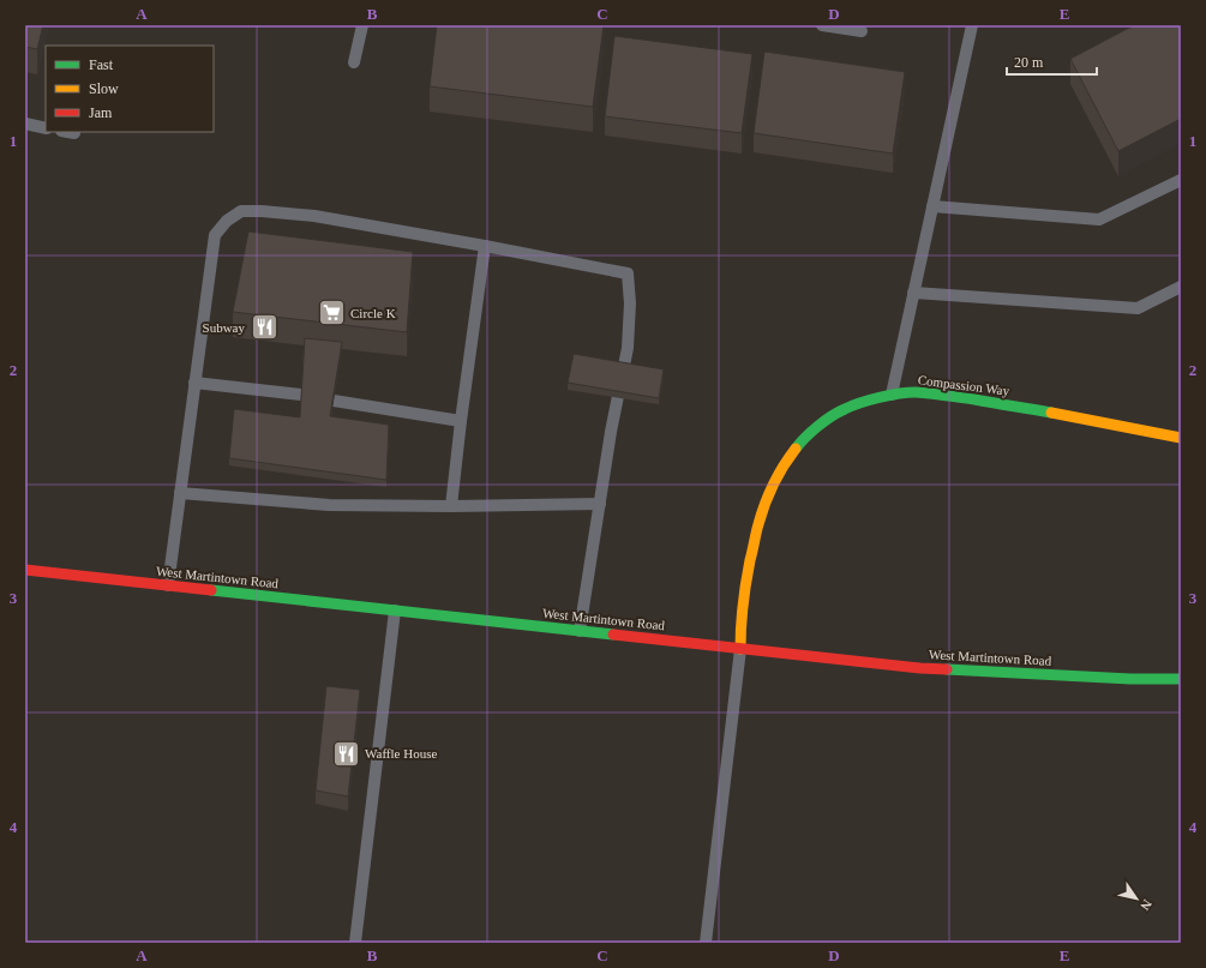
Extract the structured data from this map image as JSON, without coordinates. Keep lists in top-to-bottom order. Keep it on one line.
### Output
{"streets":{"main road":["Compassion Way","West Martintown Road"]},"crossings":[["Compassion Way","West Martintown Road"]],"places":{"supermarket":["Circle K"],"restaurant":["Subway","Waffle House"]},"legend":["Fast","Slow","Jam"],"scale_bar":"20 m","north":"bottom right","grid":{"columns":["A","B","C","D","E"],"rows":["1","2","3","4"]}}
